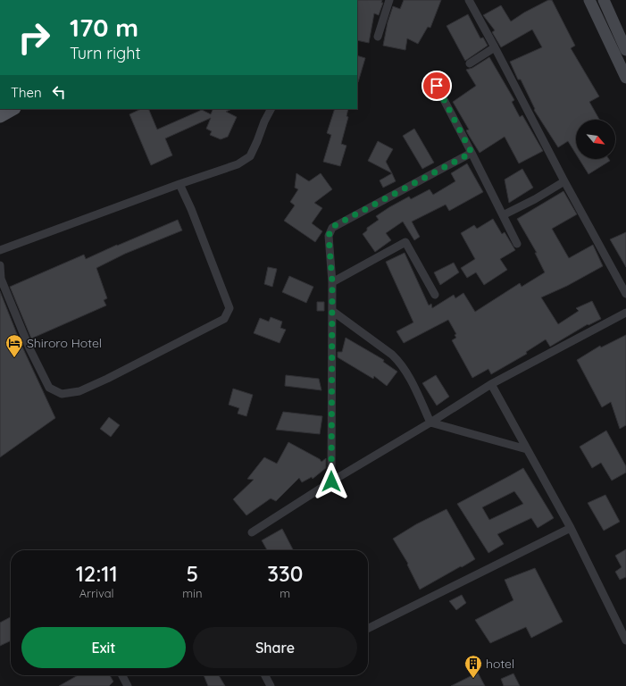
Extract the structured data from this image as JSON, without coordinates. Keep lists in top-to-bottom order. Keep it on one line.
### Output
{"places":{"hotel":["Shiroro Hotel"],"building":["hotel"]},"north":"bottom right","page":{"turn":["170 m","Turn right"],"then":"Then","eta":["12:11","Arrival","5","min","330","m"],"buttons":["Exit","Share"]}}
